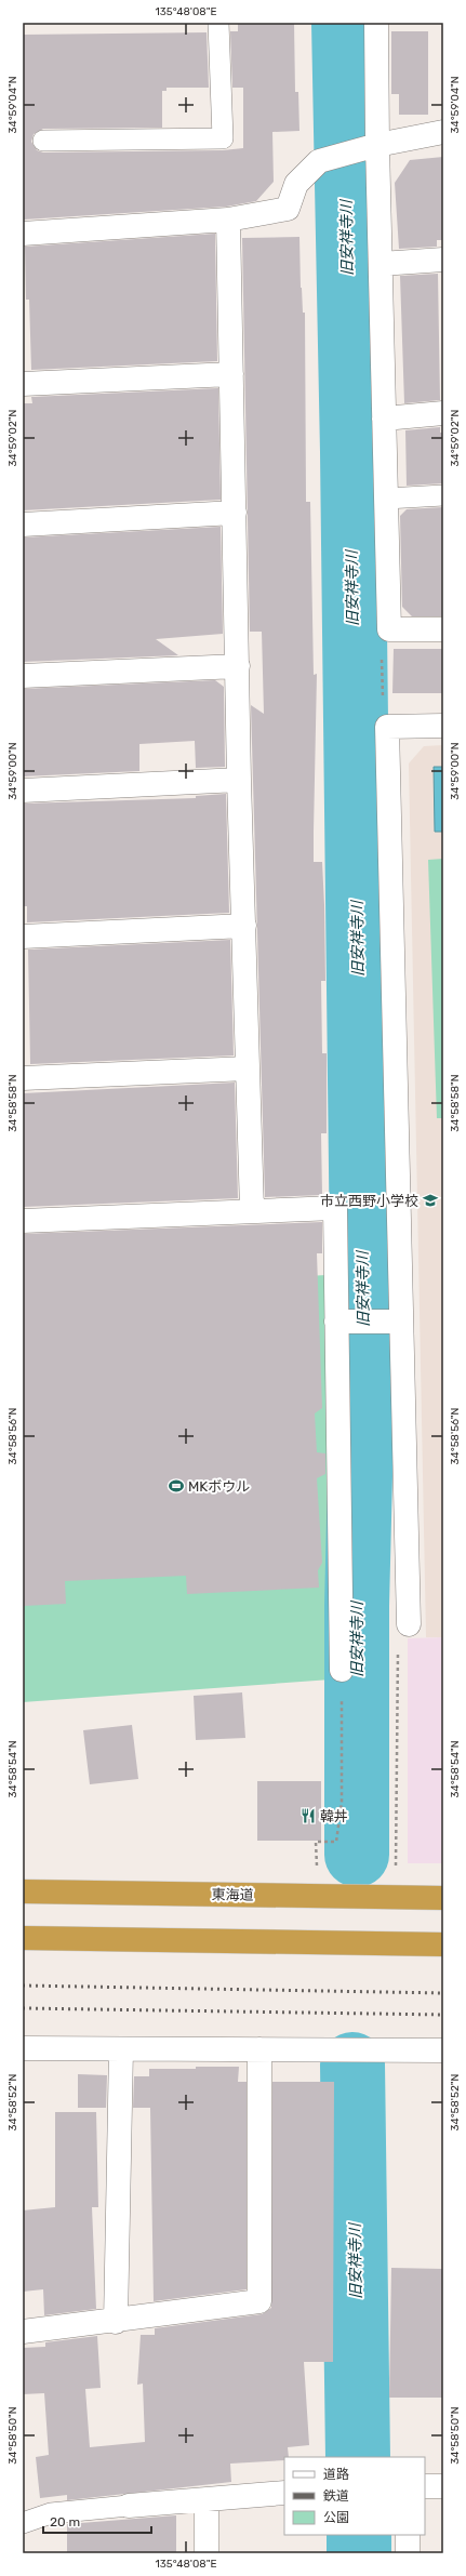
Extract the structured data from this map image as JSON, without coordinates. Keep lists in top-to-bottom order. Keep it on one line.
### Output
{"streets":{"highway":["東海道"]},"water":["旧安祥寺川"],"places":{"school or university":["市立西野小学校"],"sports":["MKボウル"],"restaurant":["韓丼"]},"legend":["道路","鉄道","公園"],"scale_bar":"20 m","coordinates":["135°48'08\"E","34°59'04\"N","34°59'02\"N","34°59'00\"N","34°58'58\"N","34°58'56\"N","34°58'54\"N","34°58'52\"N","34°58'50\"N"]}
